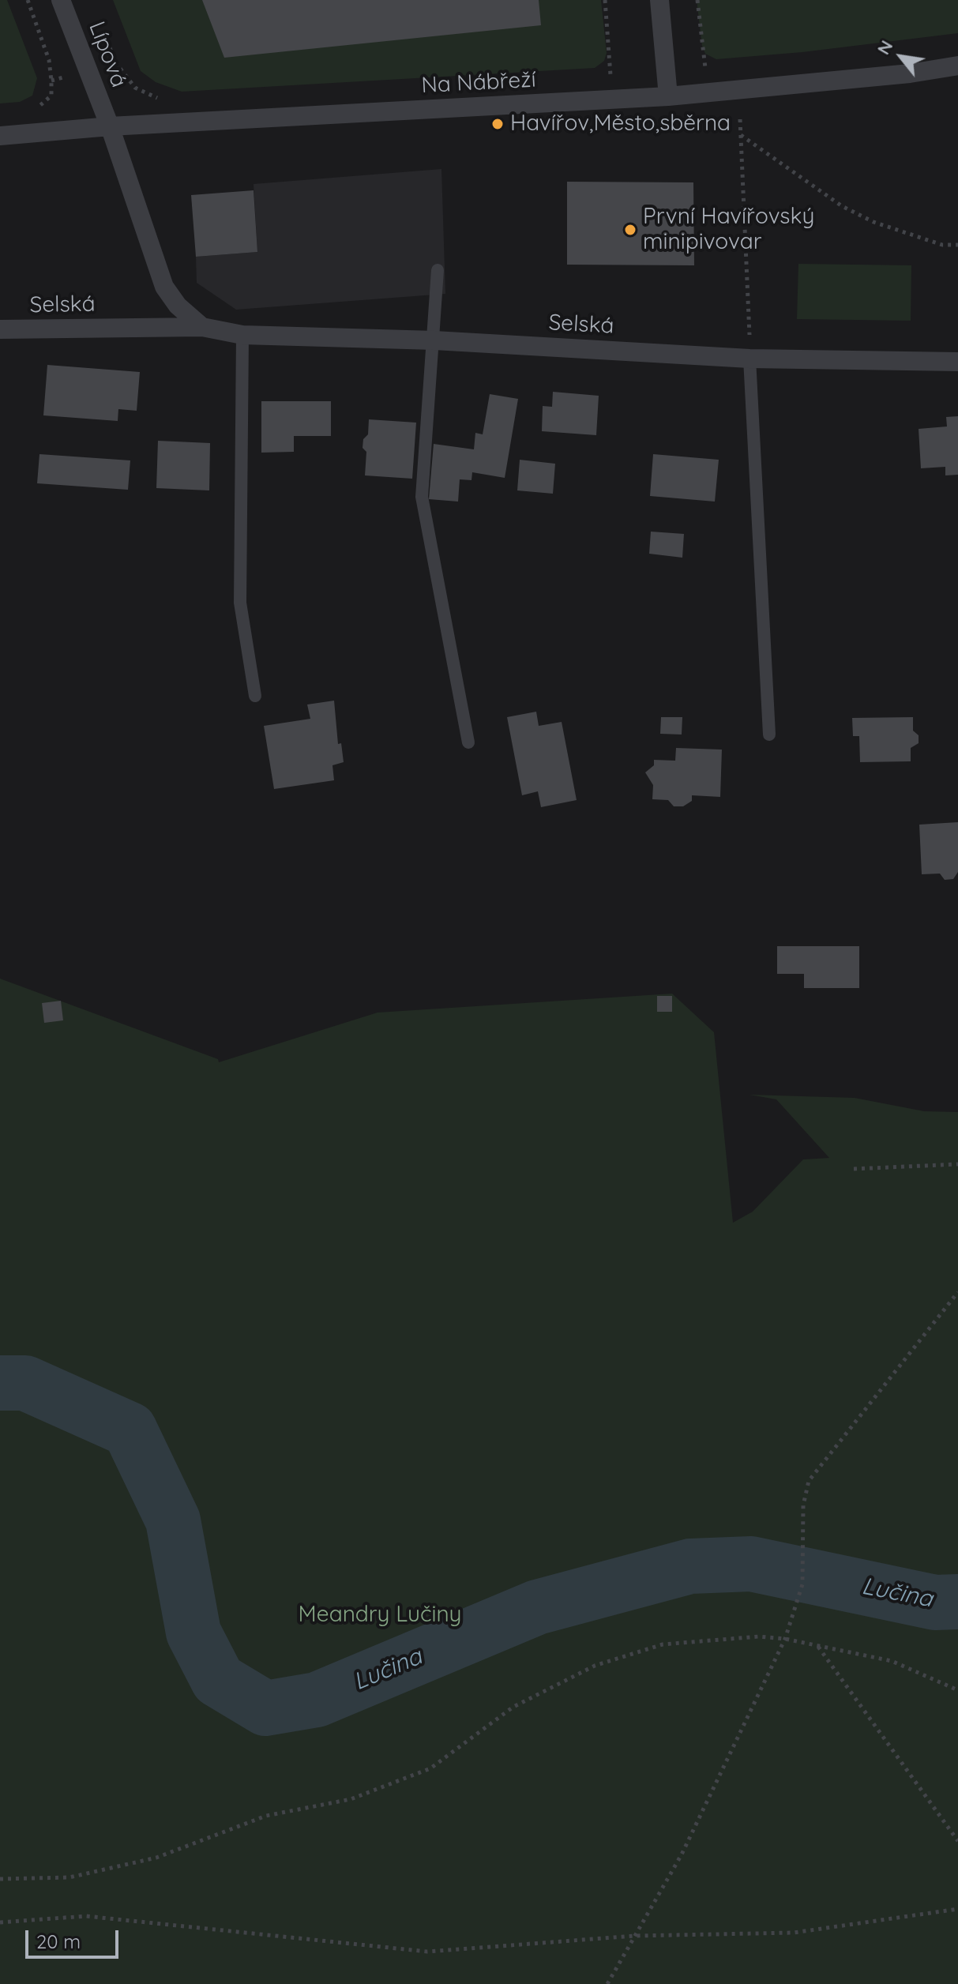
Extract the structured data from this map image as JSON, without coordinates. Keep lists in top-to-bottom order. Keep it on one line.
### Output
{"streets":{"street":["Lípová","Na Nábřeží","Selská"]},"crossings":[["Lípová","Na Nábřeží"],["Lípová","Selská"],["Na Nábřeží","Selská"]],"water":["Lučina"],"parks":["Meandry Lučiny"],"places":["Havířov,Město,sběrna","První Havířovský minipivovar"],"scale_bar":"20 m","north":"top left"}
